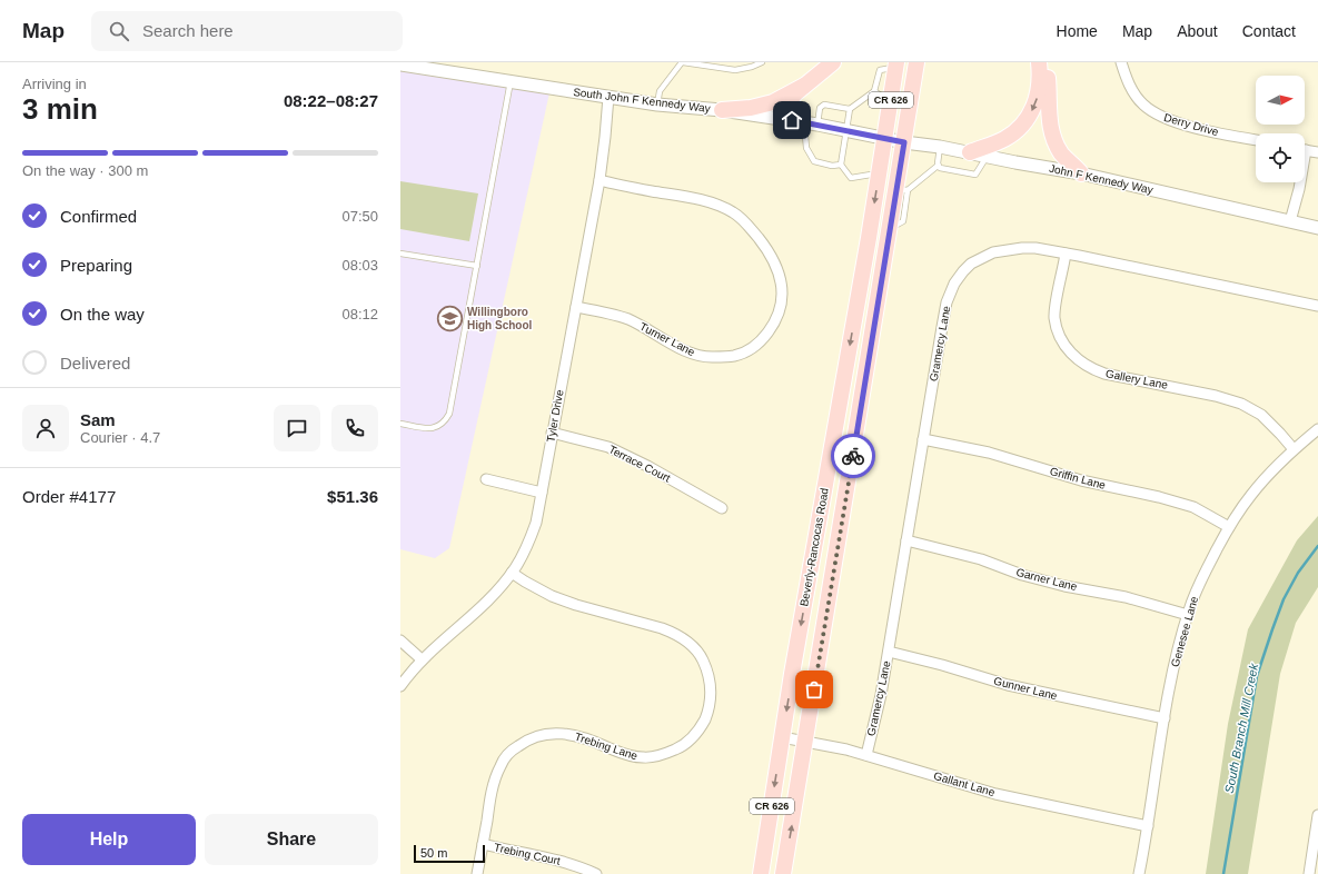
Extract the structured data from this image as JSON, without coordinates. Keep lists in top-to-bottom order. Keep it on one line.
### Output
{"streets":{"main road":["CR 626","Beverly-Rancocas Road"],"street":["South John F Kennedy Way","Derry Drive","John F Kennedy Way","Turner Lane","Gramercy Lane","Gallery Lane","Tyler Drive","Terrace Court","Griffin Lane","Garner Lane","Genesee Lane","Gunner Lane","Trebing Lane","Gallant Lane","Trebing Court"]},"crossings":[["South John F Kennedy Way","John F Kennedy Way"],["South John F Kennedy Way","Tyler Drive"],["South John F Kennedy Way","Beverly-Rancocas Road"],["John F Kennedy Way","Beverly-Rancocas Road"],["Turner Lane","Tyler Drive"],["Gramercy Lane","Gallery Lane"],["Gramercy Lane","Griffin Lane"],["Gramercy Lane","Garner Lane"],["Gramercy Lane","Gunner Lane"],["Gramercy Lane","Gallant Lane"],["Gallery Lane","Genesee Lane"],["Tyler Drive","Terrace Court"],["Tyler Drive","Trebing Lane"],["Griffin Lane","Genesee Lane"],["Beverly-Rancocas Road","Gallant Lane"],["Garner Lane","Genesee Lane"],["Genesee Lane","Gunner Lane"],["Genesee Lane","Gallant Lane"],["Trebing Lane","Trebing Court"]],"water":["South Branch Mill Creek"],"places":{"school or university":["Willingboro High School"]},"scale_bar":"50 m","north":"right","page":{"header":"Map","search":"Search here","nav":["Home","Map","About","Contact"],"heading":["3 min","Arriving in","08:22–08:27"],"panel":["Sam","Courier · 4.7","Order #4177","$51.36"],"bar":"On the way · 300 m","list":[["Confirmed","07:50"],["Preparing","08:03"],["On the way","08:12"],"Delivered"],"buttons":["Help","Share"],"scale":"50 m"}}
